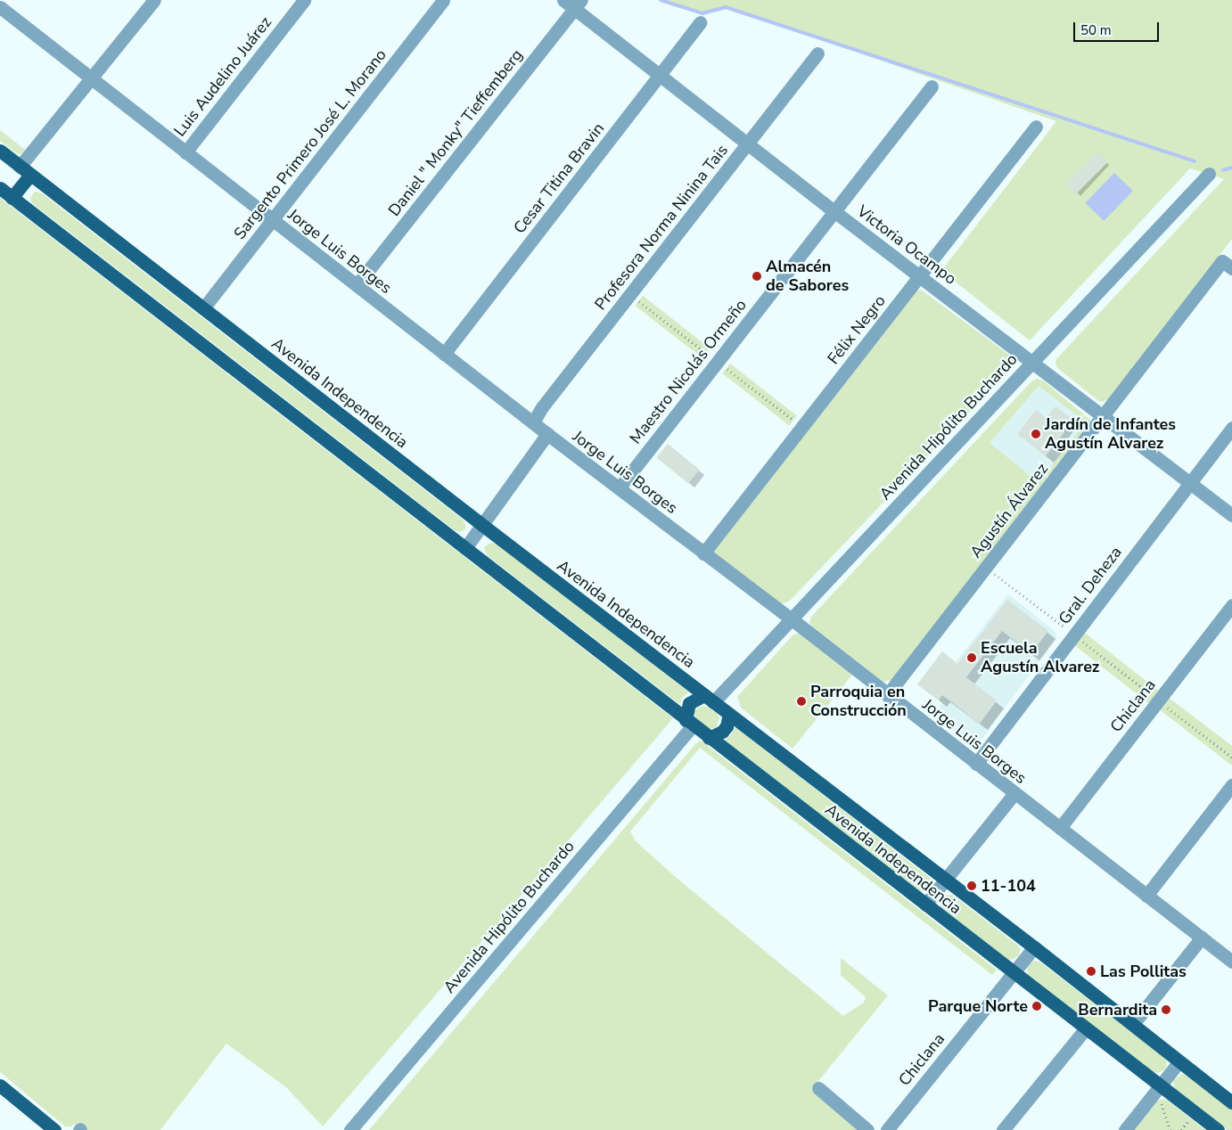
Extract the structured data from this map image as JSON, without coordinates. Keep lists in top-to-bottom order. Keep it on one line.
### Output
{"streets":{"main road":["Avenida Independencia"],"street":["Luis Audelino Juárez","Daniel \" Monky\" Tieffemberg","Sargento Primero José L. Morano","Cesar Titina Bravin","Profesora Norma Ninina Tais","Victoria Ocampo","Jorge Luis Borges","Félix Negro","Maestro Nicolás Ormeño","Avenida Hipólito Buchardo","Agustín Álvarez","Gral. Deheza","Chiclana"]},"crossings":[["Luis Audelino Juárez","Jorge Luis Borges"],["Daniel \" Monky\" Tieffemberg","Victoria Ocampo"],["Daniel \" Monky\" Tieffemberg","Jorge Luis Borges"],["Sargento Primero José L. Morano","Jorge Luis Borges"],["Sargento Primero José L. Morano","Avenida Independencia"],["Cesar Titina Bravin","Victoria Ocampo"],["Cesar Titina Bravin","Jorge Luis Borges"],["Profesora Norma Ninina Tais","Victoria Ocampo"],["Profesora Norma Ninina Tais","Jorge Luis Borges"],["Victoria Ocampo","Félix Negro"],["Victoria Ocampo","Maestro Nicolás Ormeño"],["Victoria Ocampo","Avenida Hipólito Buchardo"],["Victoria Ocampo","Agustín Álvarez"],["Victoria Ocampo","Gral. Deheza"],["Jorge Luis Borges","Félix Negro"],["Jorge Luis Borges","Maestro Nicolás Ormeño"],["Jorge Luis Borges","Avenida Hipólito Buchardo"],["Jorge Luis Borges","Agustín Álvarez"],["Jorge Luis Borges","Gral. Deheza"],["Jorge Luis Borges","Chiclana"],["Avenida Independencia","Avenida Hipólito Buchardo"],["Avenida Independencia","Chiclana"]],"places":["Almacén de Sabores","Jardín de Infantes Agustín Alvarez","Escuela Agustín Alvarez","Parroquia en Construcción","11-104","Las Pollitas","Parque Norte","Bernardita"],"scale_bar":"50 m"}
